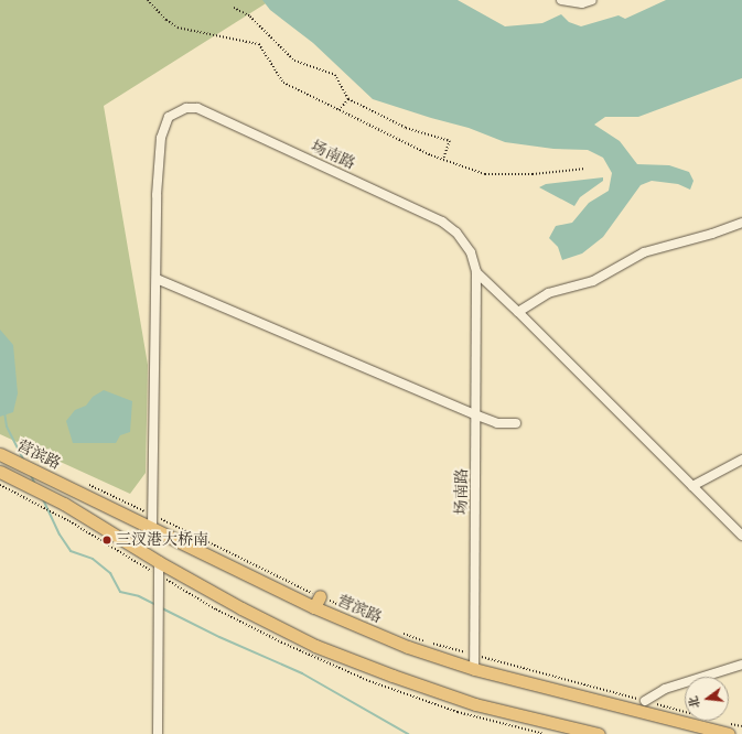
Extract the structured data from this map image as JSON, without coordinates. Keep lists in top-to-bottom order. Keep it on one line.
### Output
{"streets":{"main road":["营滨路"],"street":["场南路"]},"crossings":[["场南路","营滨路"]],"places":["三汊港大桥南"],"north":"left"}
